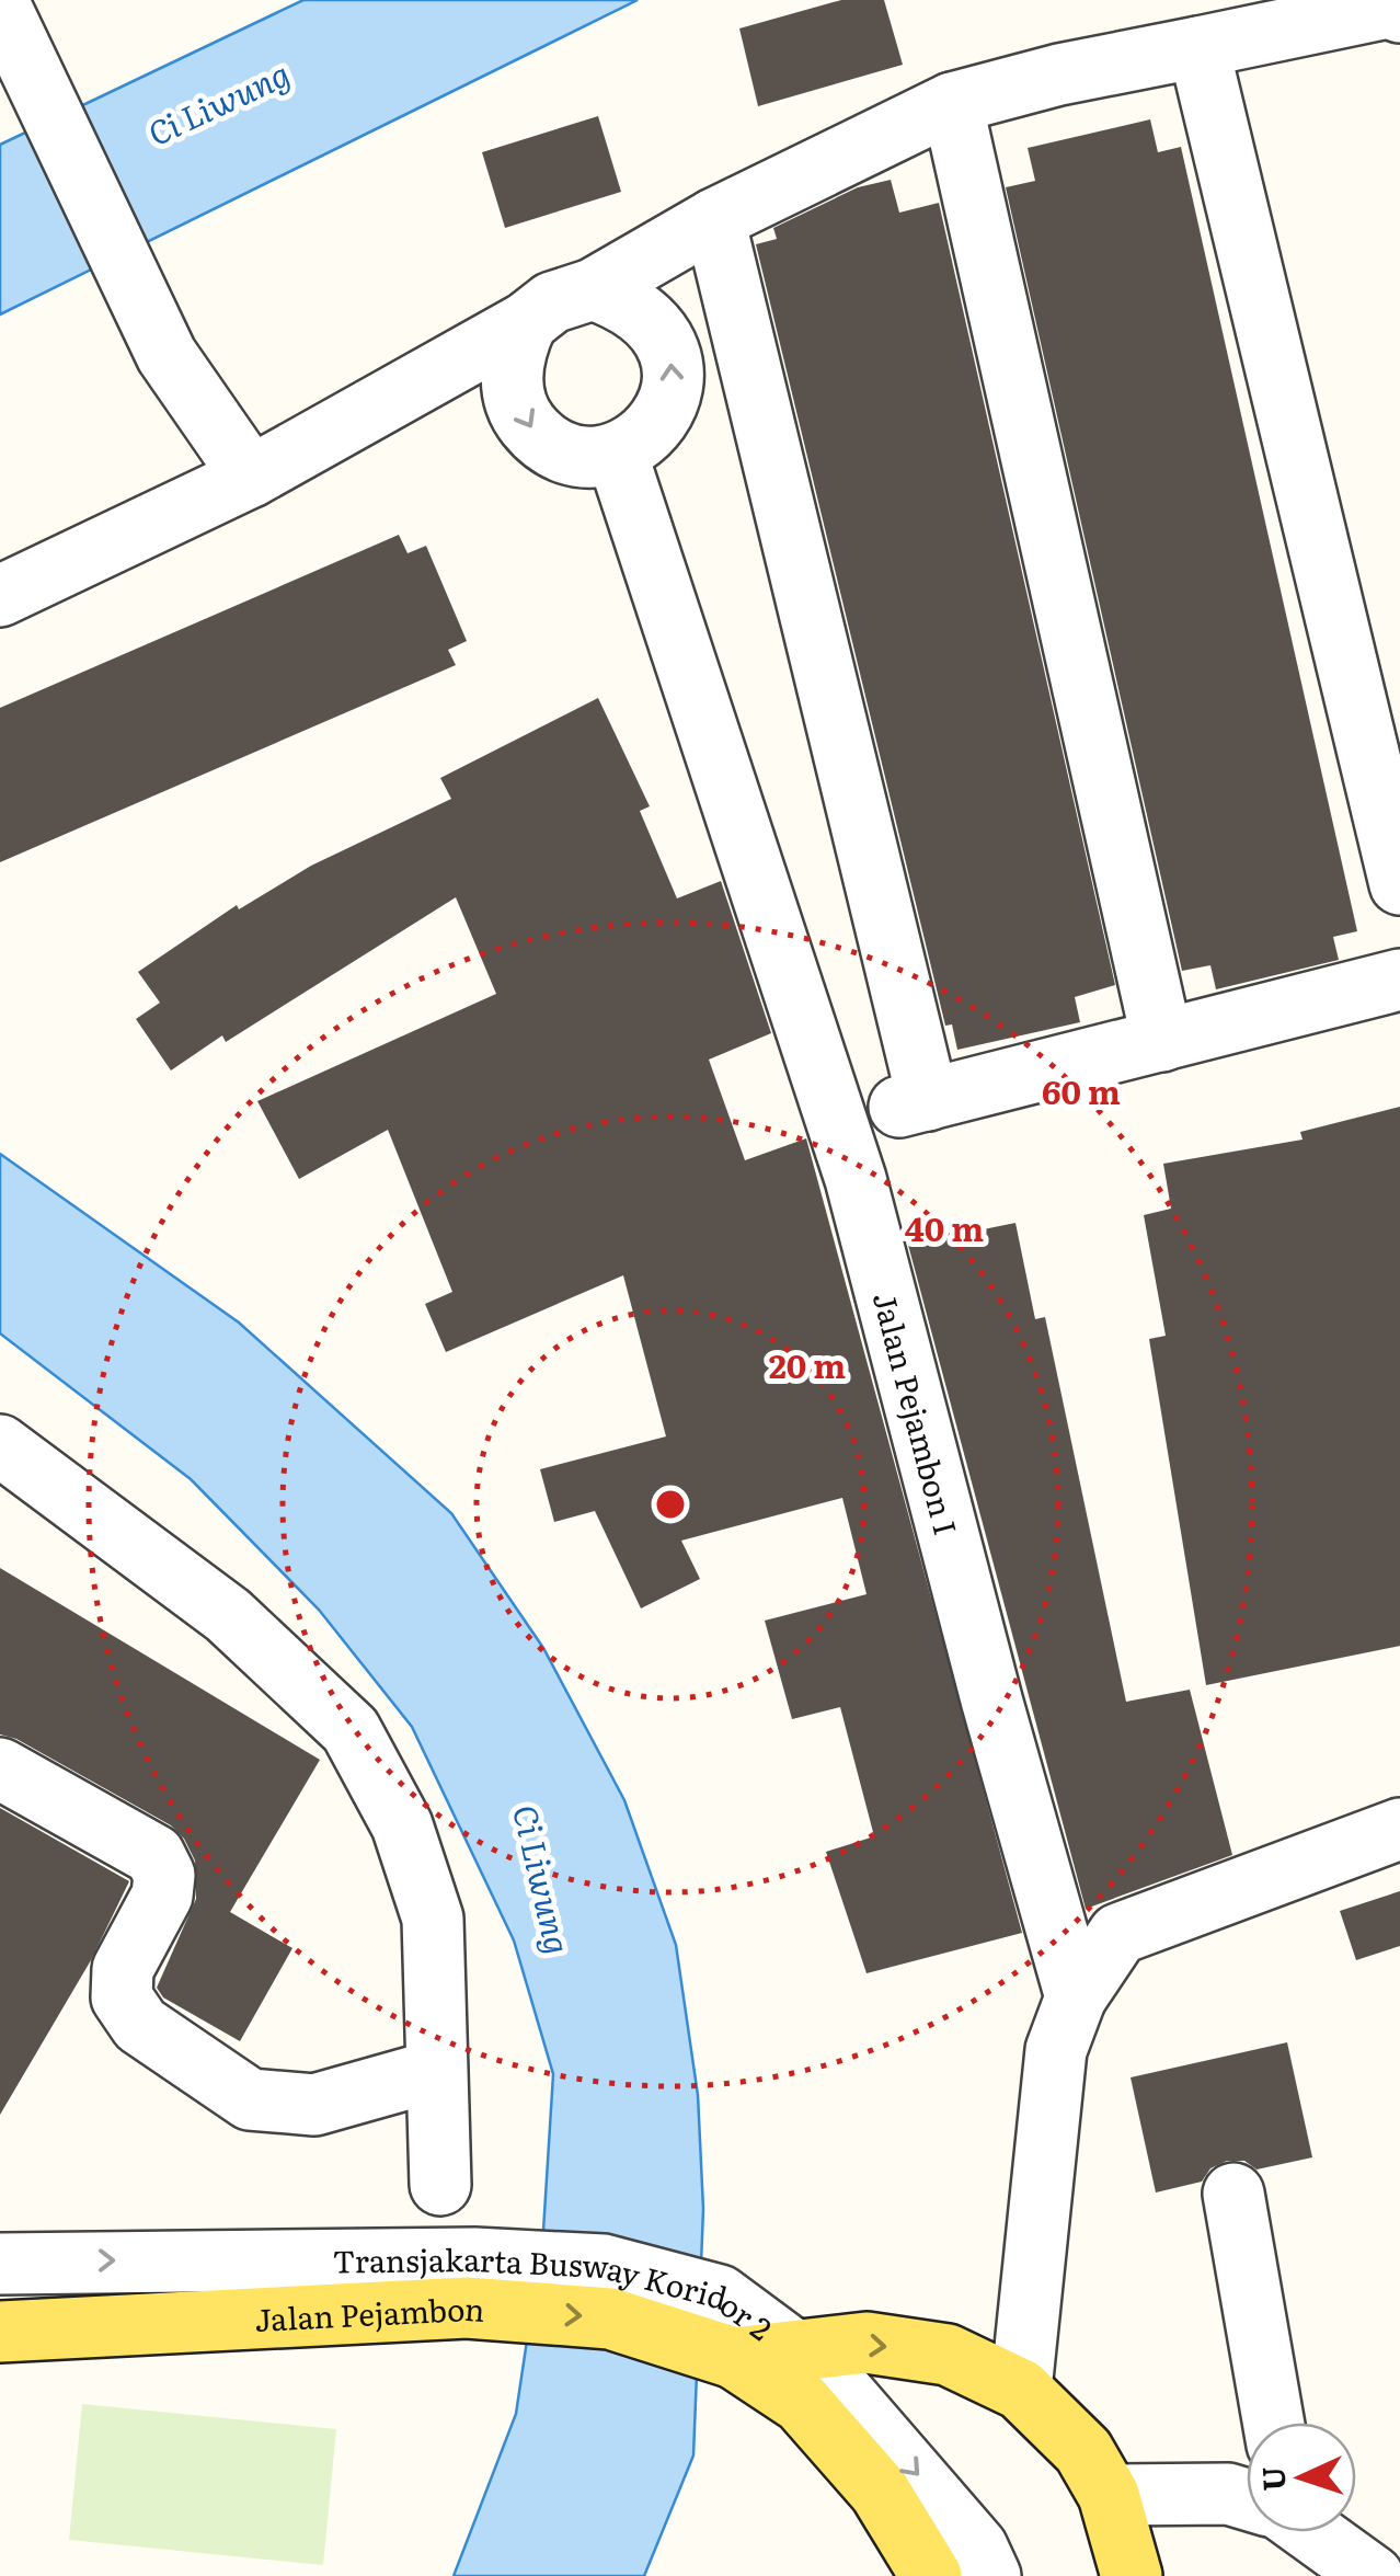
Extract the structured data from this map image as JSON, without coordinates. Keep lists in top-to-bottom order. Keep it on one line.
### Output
{"streets":{"main road":["Jalan Pejambon"],"street":["Jalan Pejambon I","Transjakarta Busway Koridor 2"]},"crossings":[["Transjakarta Busway Koridor 2","Jalan Pejambon"]],"one_way":["Transjakarta Busway Koridor 2"],"water":["Ci Liwung"],"north":"left","rings":["60 m","40 m","20 m"]}
